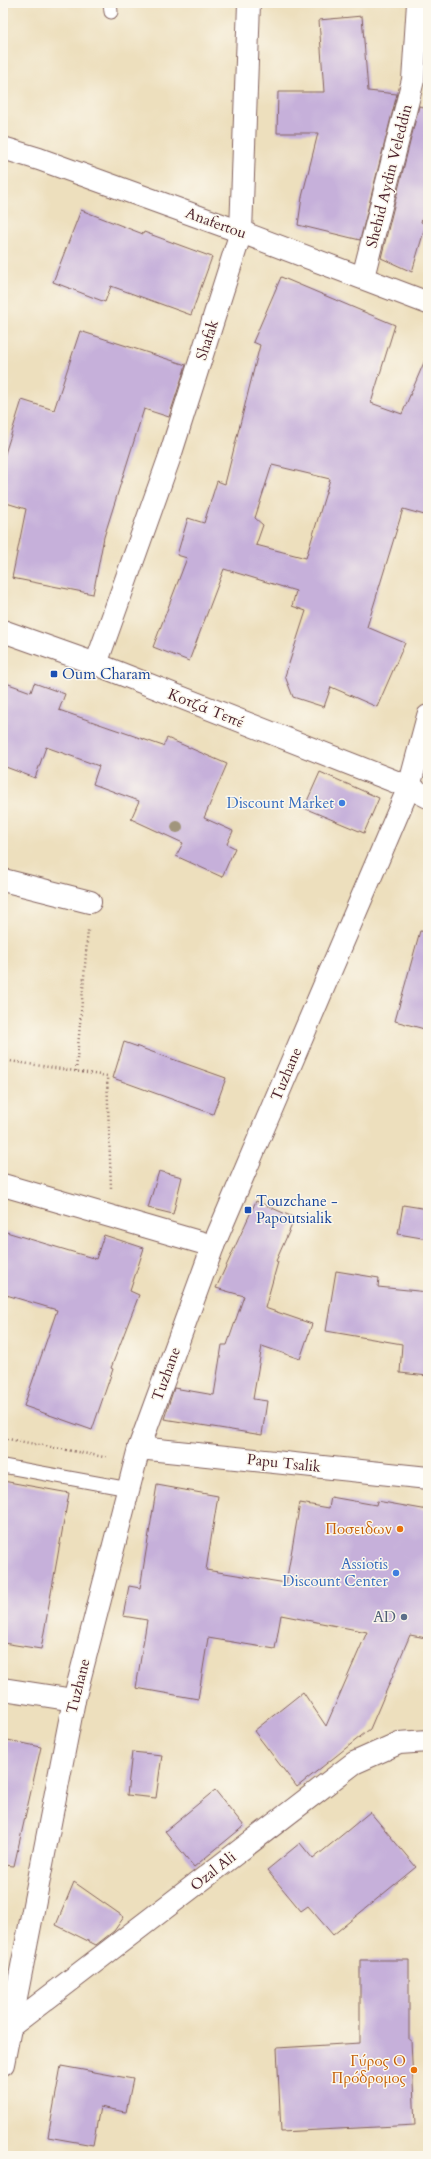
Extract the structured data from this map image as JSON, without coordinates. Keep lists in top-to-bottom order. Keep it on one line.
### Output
{"streets":{"street":["Shehid Aydin Veleddin","Anafertou","Shafak","Κοτζά Τεπέ","Tuzhane","Papu Tsalik","Ozal Ali"]},"crossings":[["Shehid Aydin Veleddin","Anafertou"],["Anafertou","Shafak"],["Shafak","Κοτζά Τεπέ"],["Κοτζά Τεπέ","Tuzhane"],["Tuzhane","Papu Tsalik"],["Tuzhane","Ozal Ali"]],"places":{"transit":["Oum Charam","Touzchane - Papoutsialik"],"other":["Discount Market","Ποσειδων","Assiotis Discount Center","AD","Γύρος Ο Πρόδρομος"]}}
